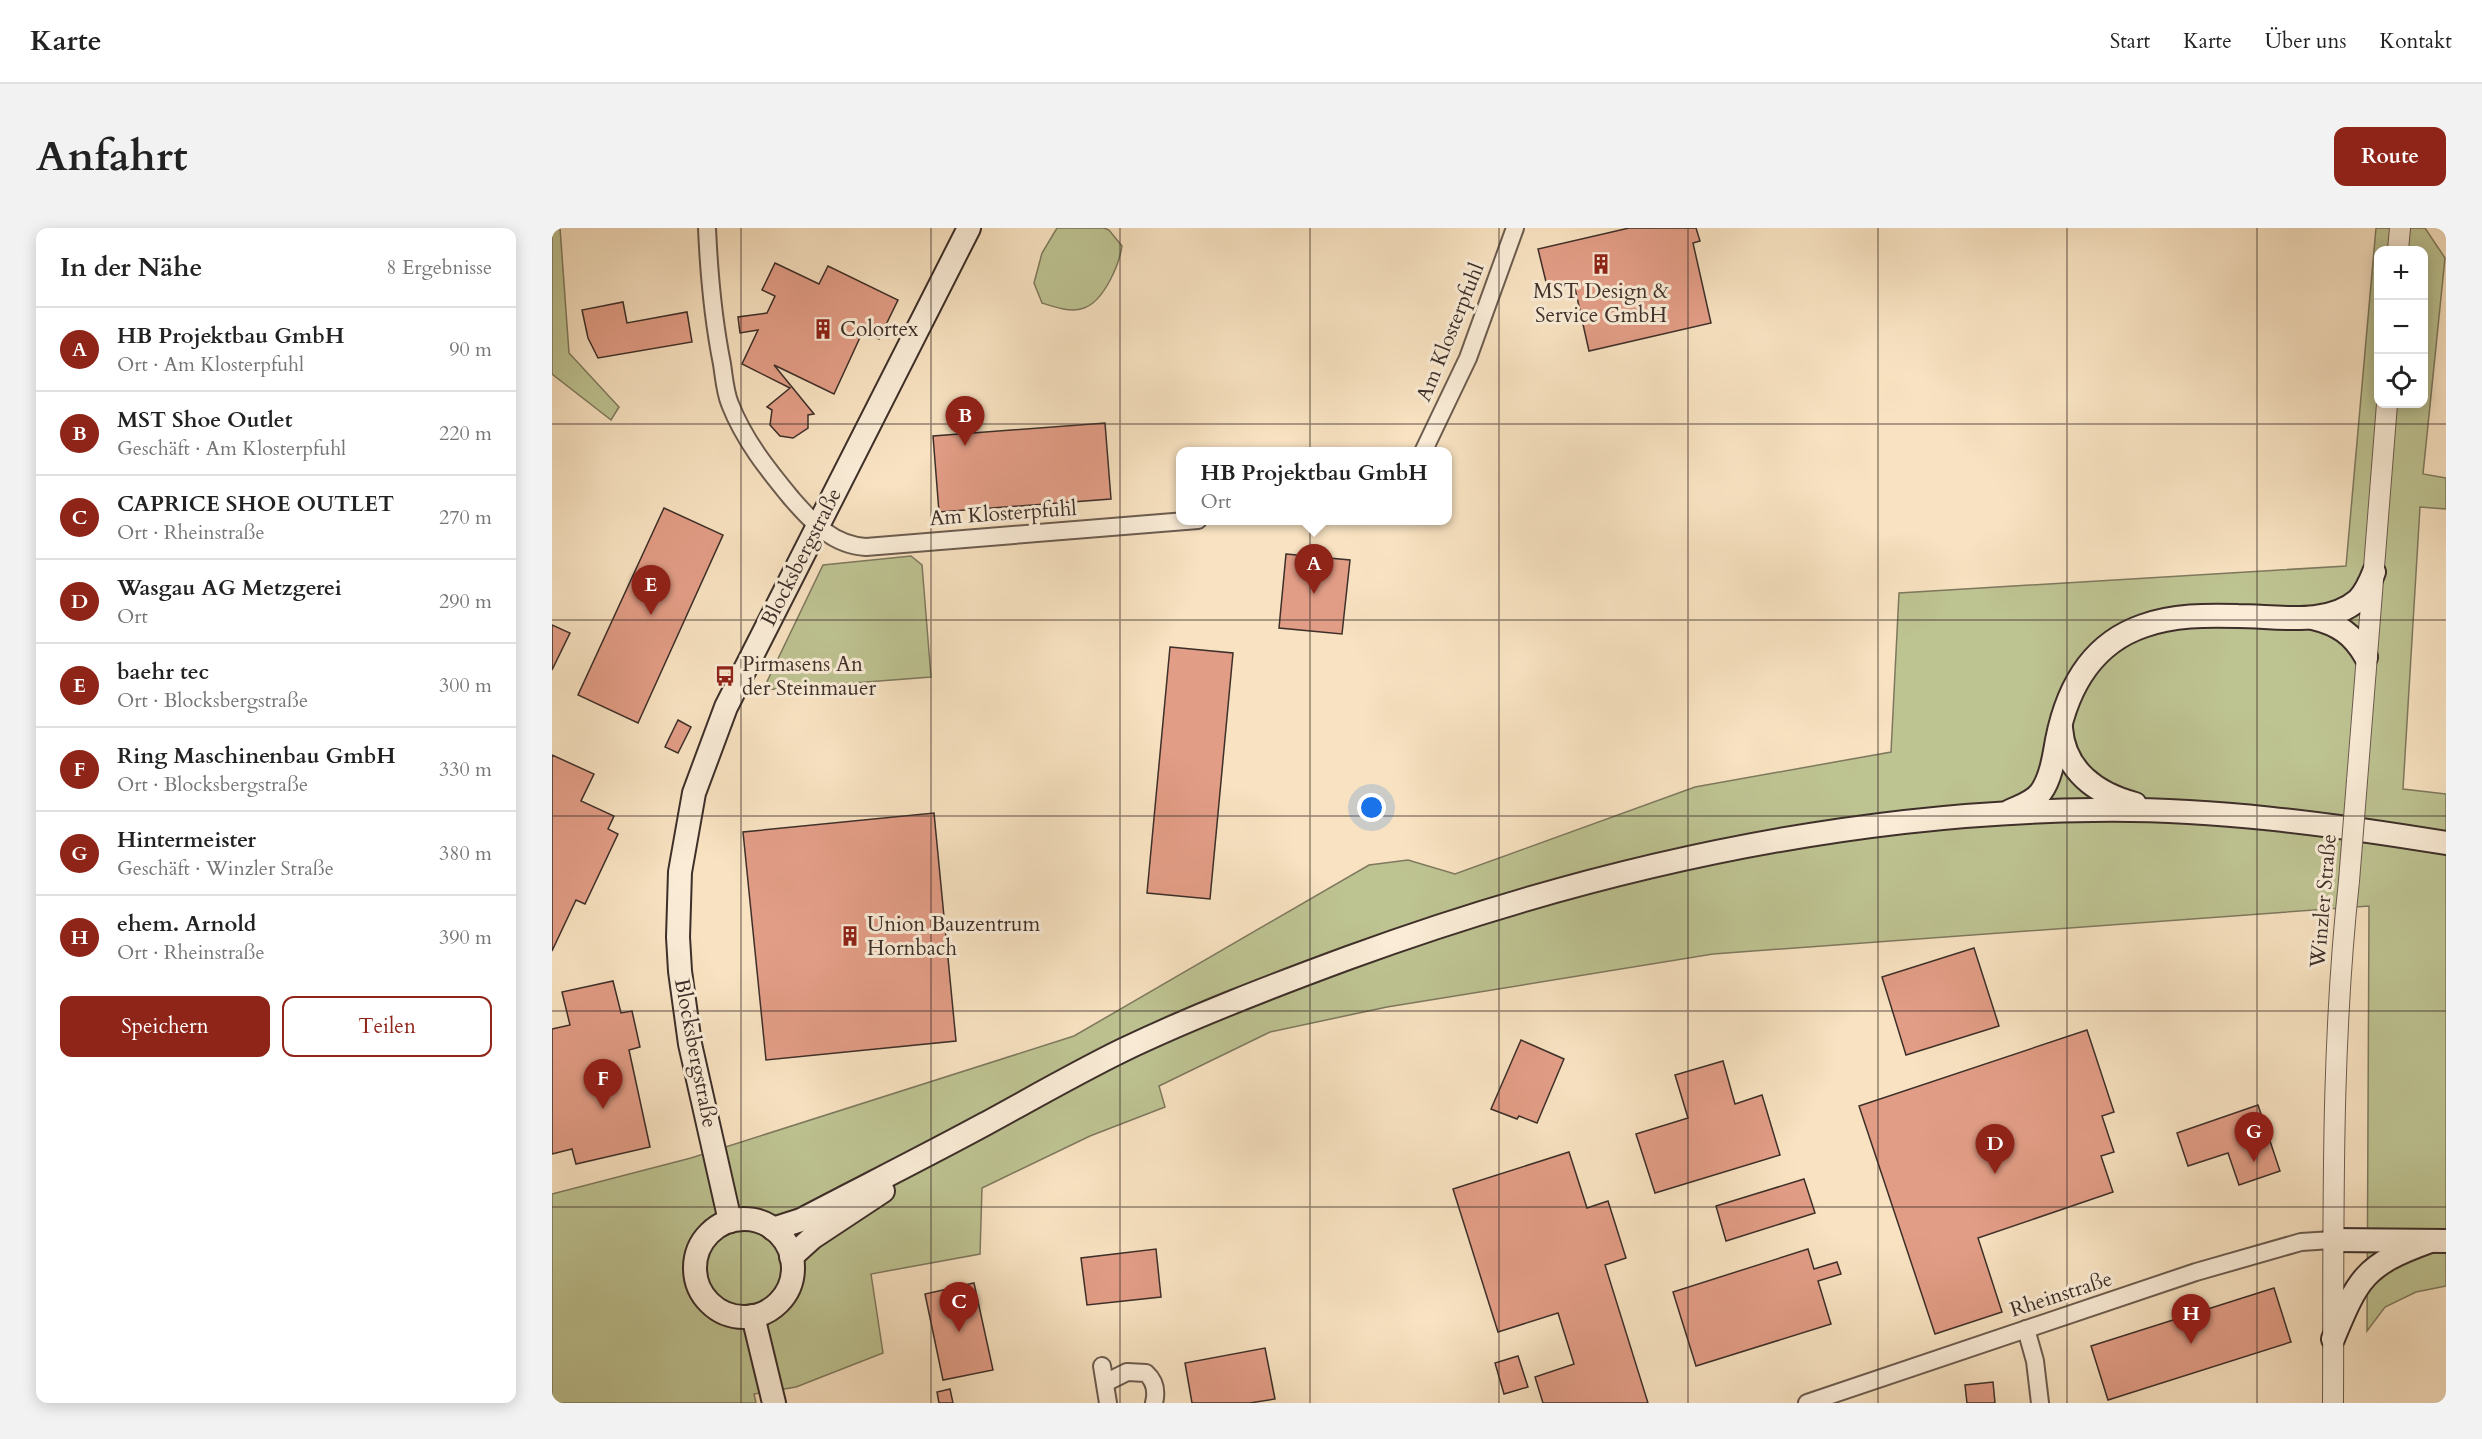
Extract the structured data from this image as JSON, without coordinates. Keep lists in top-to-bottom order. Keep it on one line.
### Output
{"streets":{"main road":["Blocksbergstraße"],"street":["Am Klosterpfuhl","Winzler Straße","Rheinstraße"]},"crossings":[["Am Klosterpfuhl","Blocksbergstraße"],["Winzler Straße","Rheinstraße"]],"places":{"building":["MST Design & Service GmbH","Colortex","Union Bauzentrum Hornbach"],"bus stop":["Pirmasens An der Steinmauer"]},"page":{"header":"Karte","nav":["Start","Karte","Über uns","Kontakt"],"buttons":["Route",["Speichern","Teilen"]],"title":"Anfahrt","heading":["In der Nähe","8 Ergebnisse"],"map_buttons":["+","−"],"list":[{"mark":"A","name":"HB Projektbau GmbH","note":"Ort · Am Klosterpfuhl","value":"90 m"},{"mark":"B","name":"MST Shoe Outlet","note":"Geschäft · Am Klosterpfuhl","value":"220 m"},{"mark":"C","name":"CAPRICE SHOE OUTLET","note":"Ort · Rheinstraße","value":"270 m"},{"mark":"D","name":"Wasgau AG Metzgerei","note":"Ort","value":"290 m"},{"mark":"E","name":"baehr tec","note":"Ort · Blocksbergstraße","value":"300 m"},{"mark":"F","name":"Ring Maschinenbau GmbH","note":"Ort · Blocksbergstraße","value":"330 m"},{"mark":"G","name":"Hintermeister","note":"Geschäft · Winzler Straße","value":"380 m"},{"mark":"H","name":"ehem. Arnold","note":"Ort · Rheinstraße","value":"390 m"}],"pins":["B","A","E","F","G","D","C","H"],"popup":["HB Projektbau GmbH","Ort"]}}
